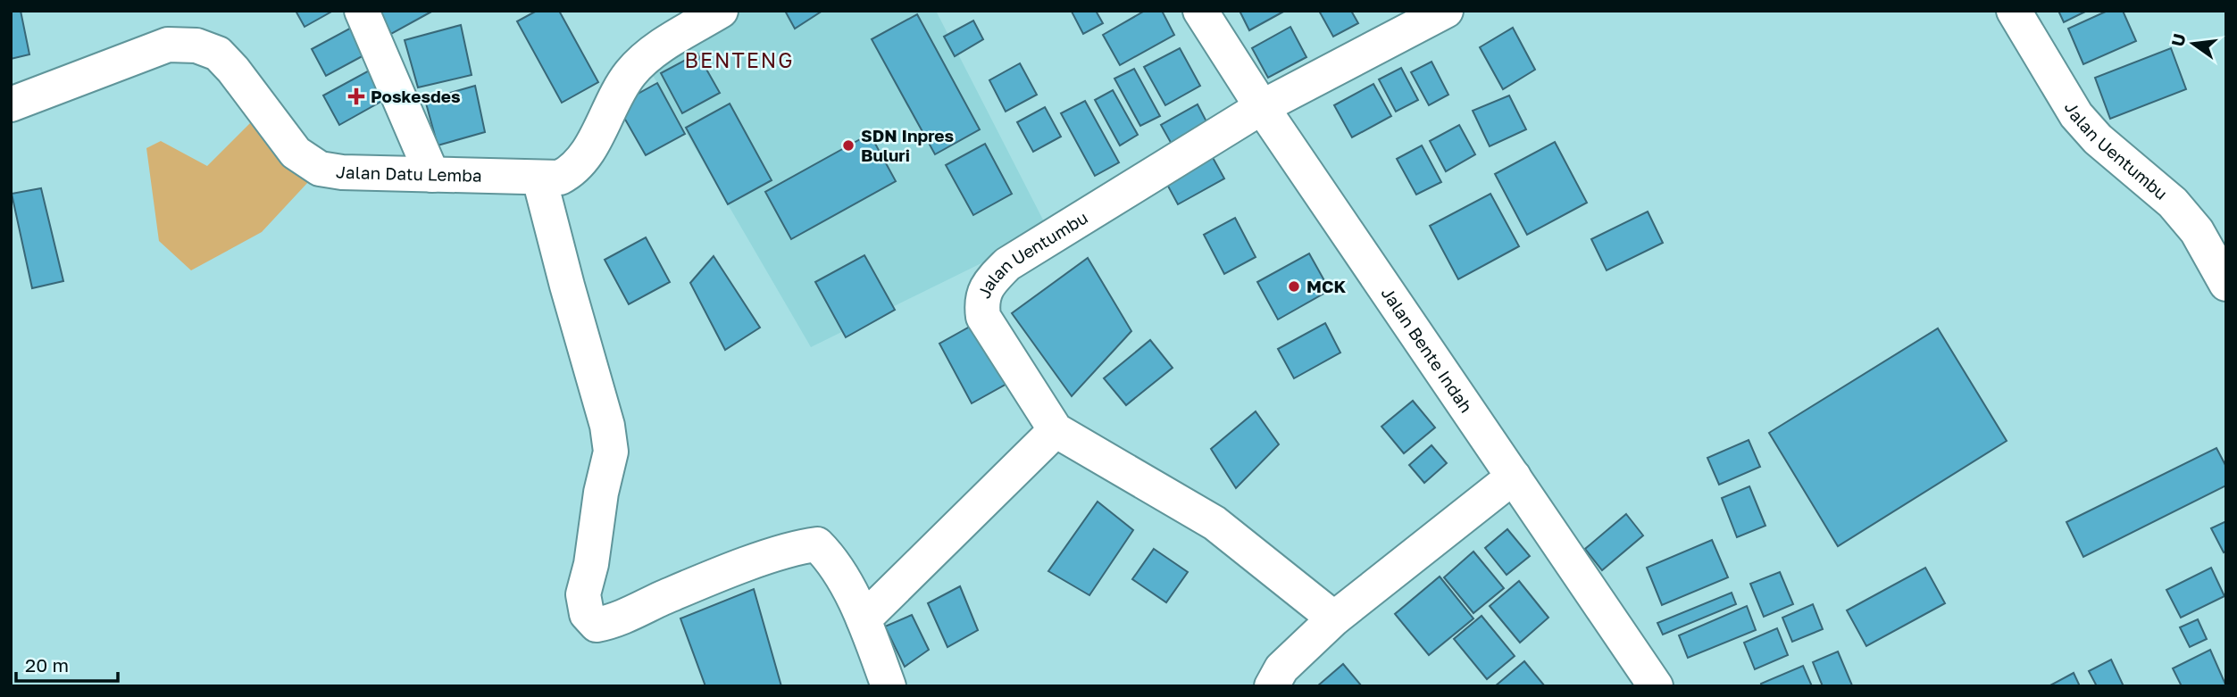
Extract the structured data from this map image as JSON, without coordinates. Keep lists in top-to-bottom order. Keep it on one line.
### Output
{"streets":{"street":["Jalan Uentumbu","Jalan Datu Lemba","Jalan Bente Indah"]},"crossings":[["Jalan Uentumbu","Jalan Bente Indah"]],"districts":["BENTENG"],"places":{"health":["Poskesdes"],"other":["SDN Inpres Buluri","MCK"]},"scale_bar":"20 m","north":"left"}
